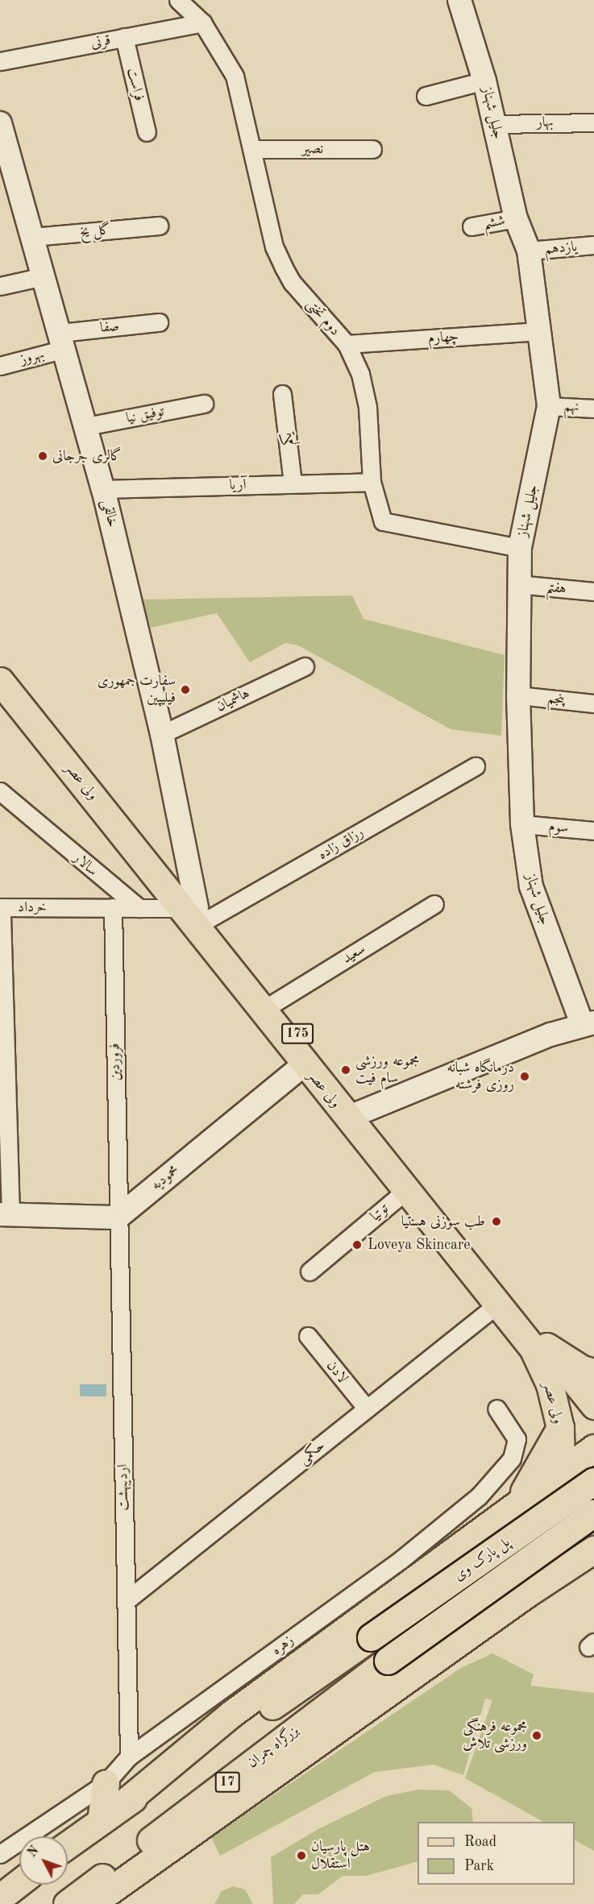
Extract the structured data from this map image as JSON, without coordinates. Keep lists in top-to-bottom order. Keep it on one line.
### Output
{"streets":{"main road":["ولی عصر","175","پل پارک وی","بزرگراه چمران","17"],"street":["قرنی","فراست","جلیل شهناز","بهار","نصیر","ششم","گل یخ","یازدهم","دوم تختی","صفا","چهارم","بهروز","نهم","توفیق نیا","یکم","آریا","خالقی","هفتم","پنجم","هاشمیان","سوم","رزاق زاده","سالار","خرداد","سعید","فروردین","محمودیه","توتیا","لادن","حکمی","اردیبهشت","زهره"]},"crossings":[["قرنی","فراست"],["قرنی","دوم تختی"],["جلیل شهناز","بهار"],["جلیل شهناز","ششم"],["جلیل شهناز","یازدهم"],["جلیل شهناز","دوم تختی"],["جلیل شهناز","چهارم"],["جلیل شهناز","نهم"],["جلیل شهناز","هفتم"],["جلیل شهناز","پنجم"],["جلیل شهناز","سوم"],["نصیر","دوم تختی"],["گل یخ","خالقی"],["دوم تختی","چهارم"],["دوم تختی","آریا"],["صفا","بهروز"],["صفا","خالقی"],["بهروز","خالقی"],["توفیق نیا","خالقی"],["یکم","آریا"],["آریا","خالقی"],["خالقی","هاشمیان"],["خالقی","ولی عصر"],["خالقی","رزاق زاده"],["ولی عصر","رزاق زاده"],["ولی عصر","سعید"],["ولی عصر","محمودیه"],["ولی عصر","توتیا"],["ولی عصر","حکمی"],["سالار","خرداد"],["خرداد","فروردین"],["فروردین","محمودیه"],["فروردین","اردیبهشت"],["محمودیه","اردیبهشت"],["لادن","حکمی"],["حکمی","اردیبهشت"],["اردیبهشت","زهره"],["پل پارک وی","بزرگراه چمران"],["پل پارک وی","17"]],"places":["گالری جرجانی","سفارت جمهوری فیلیپین","مجموعه ورزشی سام فیت","درمانگاه شبانه روزی فرشته","طب سوزنی هستیا","Loveya Skincare","مجموعه فرهنگی ورزشی تلاش","هتل پارسیان استقلال"],"legend":["Road","Park"],"north":"top left"}
